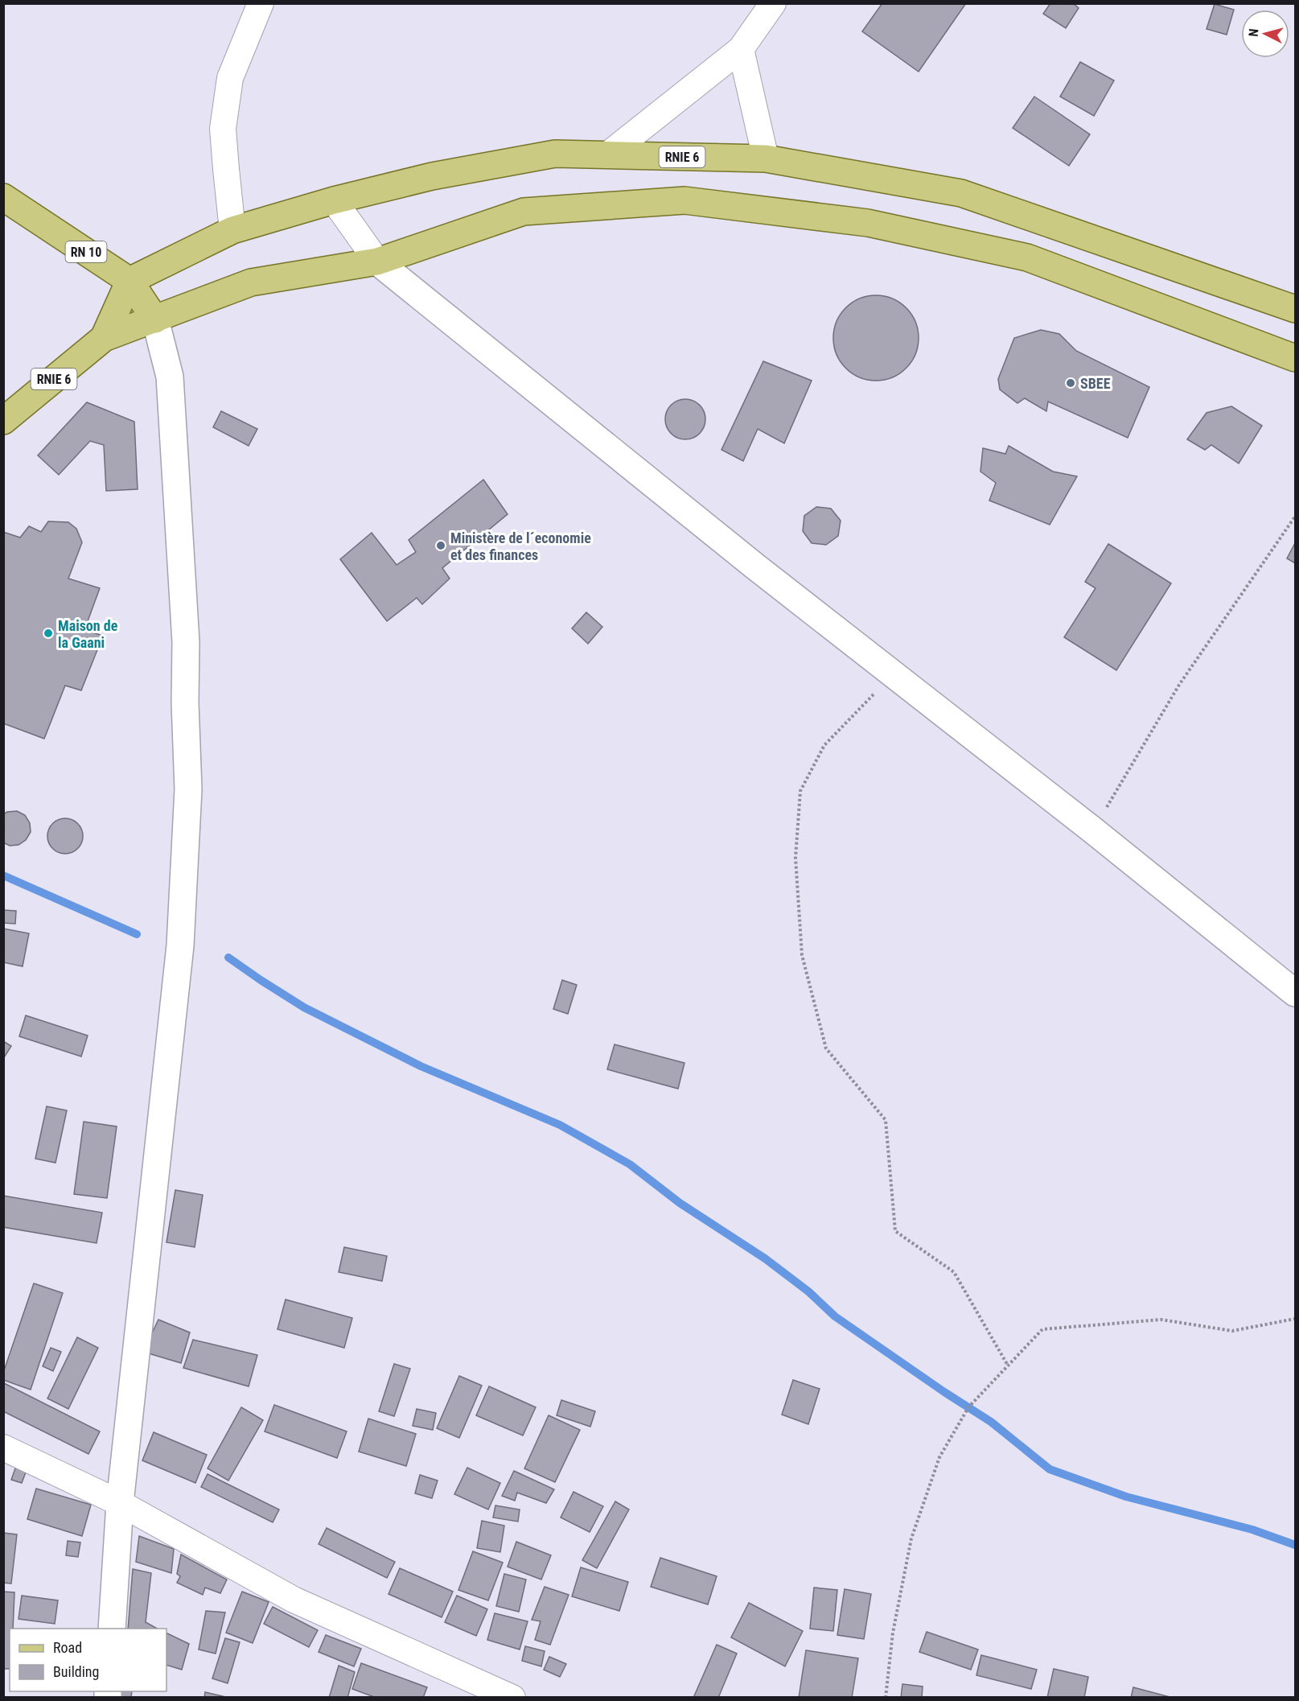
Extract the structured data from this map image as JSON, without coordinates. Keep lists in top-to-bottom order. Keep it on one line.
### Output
{"streets":{"main road":["RNIE 6","RN 10"]},"crossings":[["RNIE 6","RN 10"]],"places":["SBEE","Ministère de l´economie et des finances","Maison de la Gaani"],"legend":["Road","Building"],"north":"left"}
